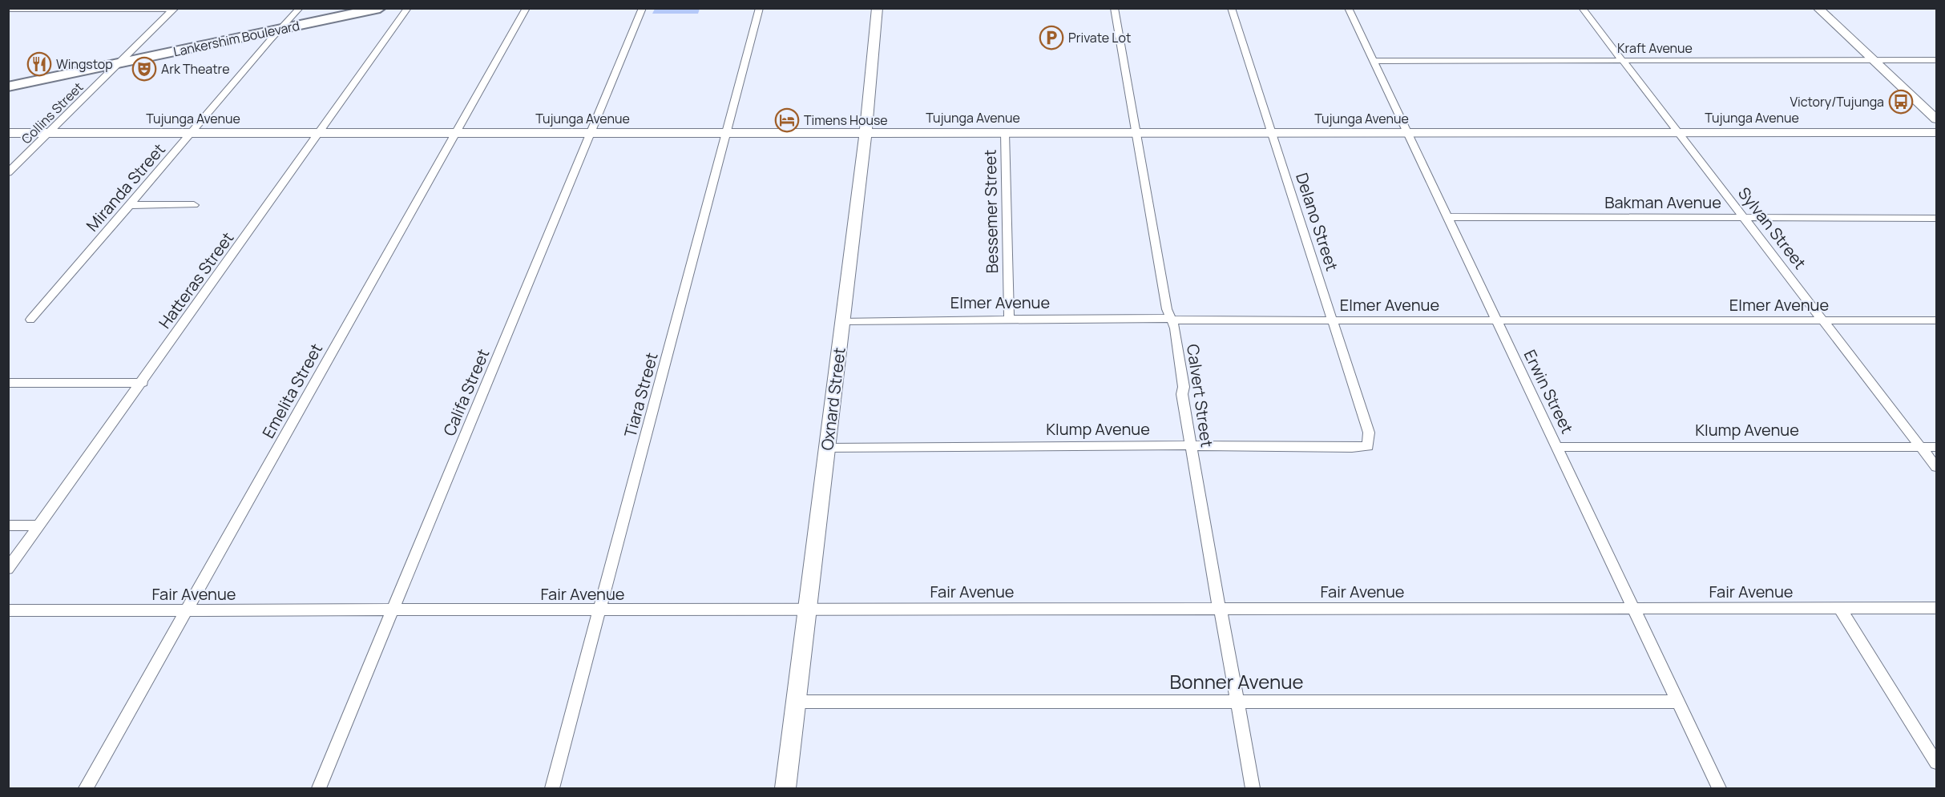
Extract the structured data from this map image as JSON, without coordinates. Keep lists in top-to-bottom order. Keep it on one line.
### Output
{"streets":{"main road":["Lankershim Boulevard"],"street":["Kraft Avenue","Collins Street","Tujunga Avenue","Miranda Street","Bakman Avenue","Bessemer Street","Delano Street","Sylvan Street","Hatteras Street","Elmer Avenue","Emelita Street","Erwin Street","Califa Street","Tiara Street","Calvert Street","Oxnard Street","Klump Avenue","Fair Avenue","Bonner Avenue"]},"crossings":[["Lankershim Boulevard","Collins Street"],["Lankershim Boulevard","Miranda Street"],["Kraft Avenue","Sylvan Street"],["Kraft Avenue","Erwin Street"],["Collins Street","Tujunga Avenue"],["Tujunga Avenue","Miranda Street"],["Tujunga Avenue","Bessemer Street"],["Tujunga Avenue","Delano Street"],["Tujunga Avenue","Sylvan Street"],["Tujunga Avenue","Hatteras Street"],["Tujunga Avenue","Emelita Street"],["Tujunga Avenue","Erwin Street"],["Tujunga Avenue","Califa Street"],["Tujunga Avenue","Tiara Street"],["Tujunga Avenue","Calvert Street"],["Tujunga Avenue","Oxnard Street"],["Bakman Avenue","Sylvan Street"],["Bakman Avenue","Erwin Street"],["Bessemer Street","Elmer Avenue"],["Delano Street","Elmer Avenue"],["Delano Street","Klump Avenue"],["Sylvan Street","Elmer Avenue"],["Sylvan Street","Klump Avenue"],["Elmer Avenue","Erwin Street"],["Elmer Avenue","Calvert Street"],["Elmer Avenue","Oxnard Street"],["Emelita Street","Fair Avenue"],["Erwin Street","Klump Avenue"],["Erwin Street","Fair Avenue"],["Erwin Street","Bonner Avenue"],["Califa Street","Fair Avenue"],["Tiara Street","Fair Avenue"],["Calvert Street","Klump Avenue"],["Calvert Street","Fair Avenue"],["Calvert Street","Bonner Avenue"],["Oxnard Street","Klump Avenue"],["Oxnard Street","Fair Avenue"],["Oxnard Street","Bonner Avenue"]],"places":{"parking":["Private Lot"],"restaurant":["Wingstop"],"theatre":["Ark Theatre"],"bus stop":["Victory/Tujunga"],"hotel":["Timens House"]}}
